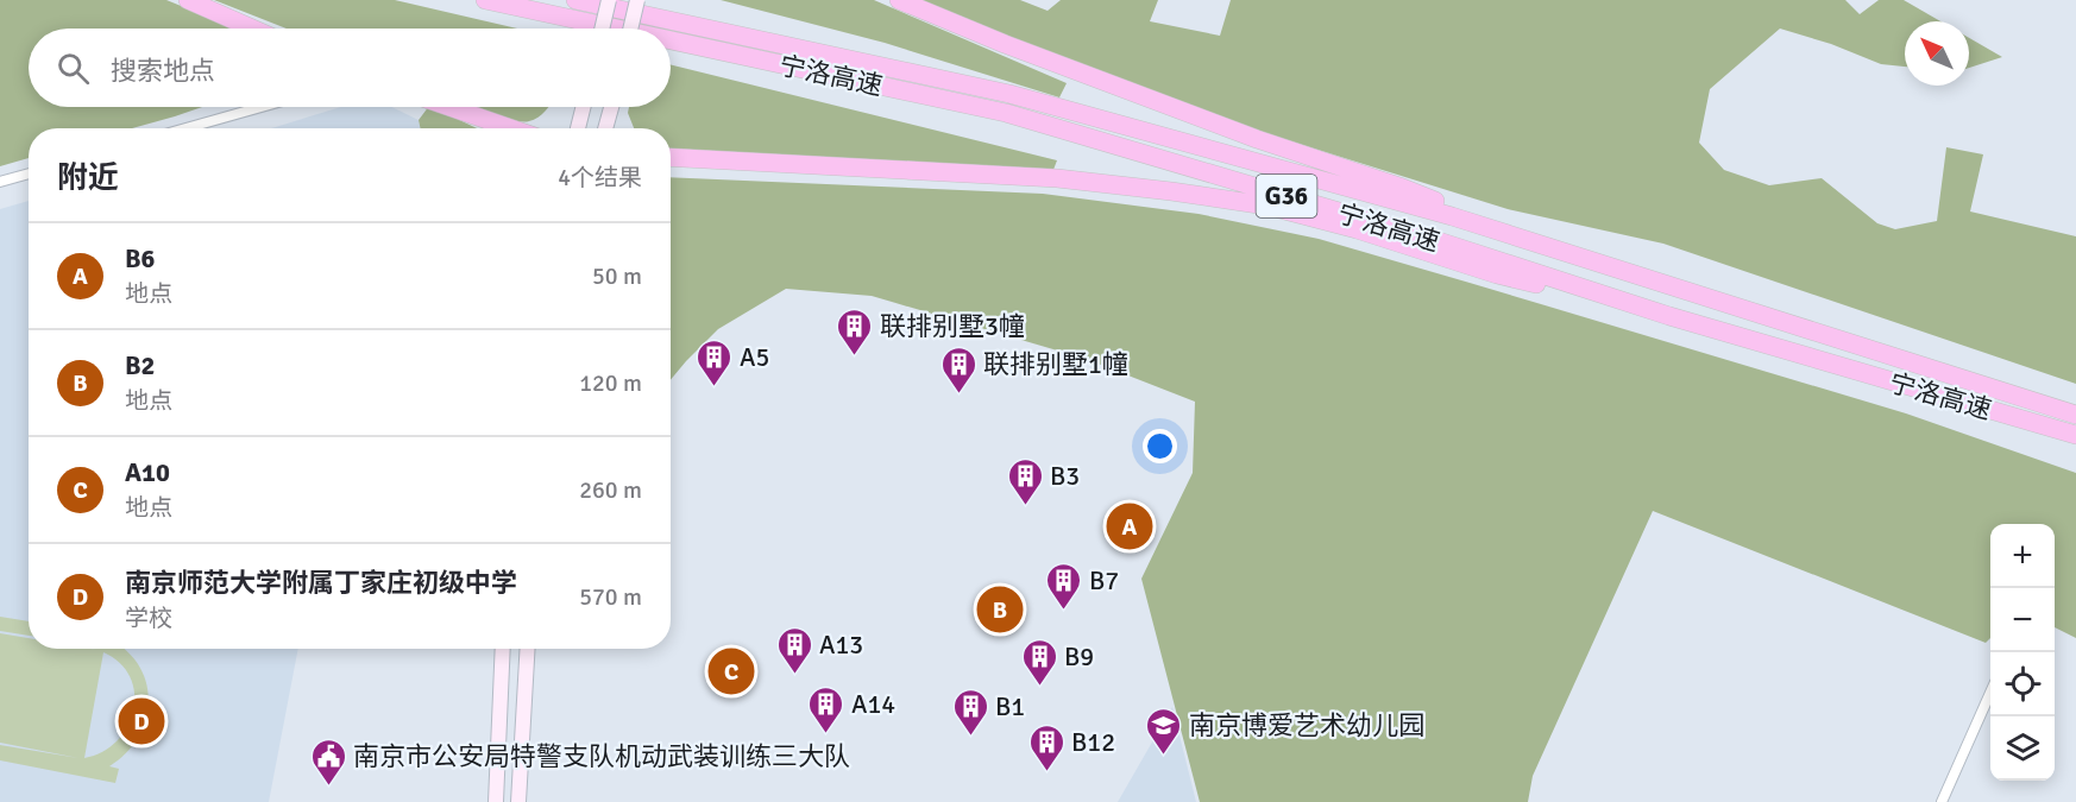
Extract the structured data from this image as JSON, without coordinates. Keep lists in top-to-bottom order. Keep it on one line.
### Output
{"streets":{"highway":["宁洛高速","G36"]},"places":{"building":["联排别墅3幢","A5","联排别墅1幢","B3","B7","A13","B9","A14","B1","B12"],"school or university":["南京博爱艺术幼儿园"],"public building":["南京市公安局特警支队机动武装训练三大队"]},"north":"top left","page":{"search":"搜索地点","heading":["附近","4个结果"],"list":[{"mark":"A","name":"B6","note":"地点","value":"50 m"},{"mark":"B","name":"B2","note":"地点","value":"120 m"},{"mark":"C","name":"A10","note":"地点","value":"260 m"},{"mark":"D","name":"南京师范大学附属丁家庄初级中学","note":"学校","value":"570 m"}],"pins":["A","B","C","D"],"map_buttons":["+","−"]}}
